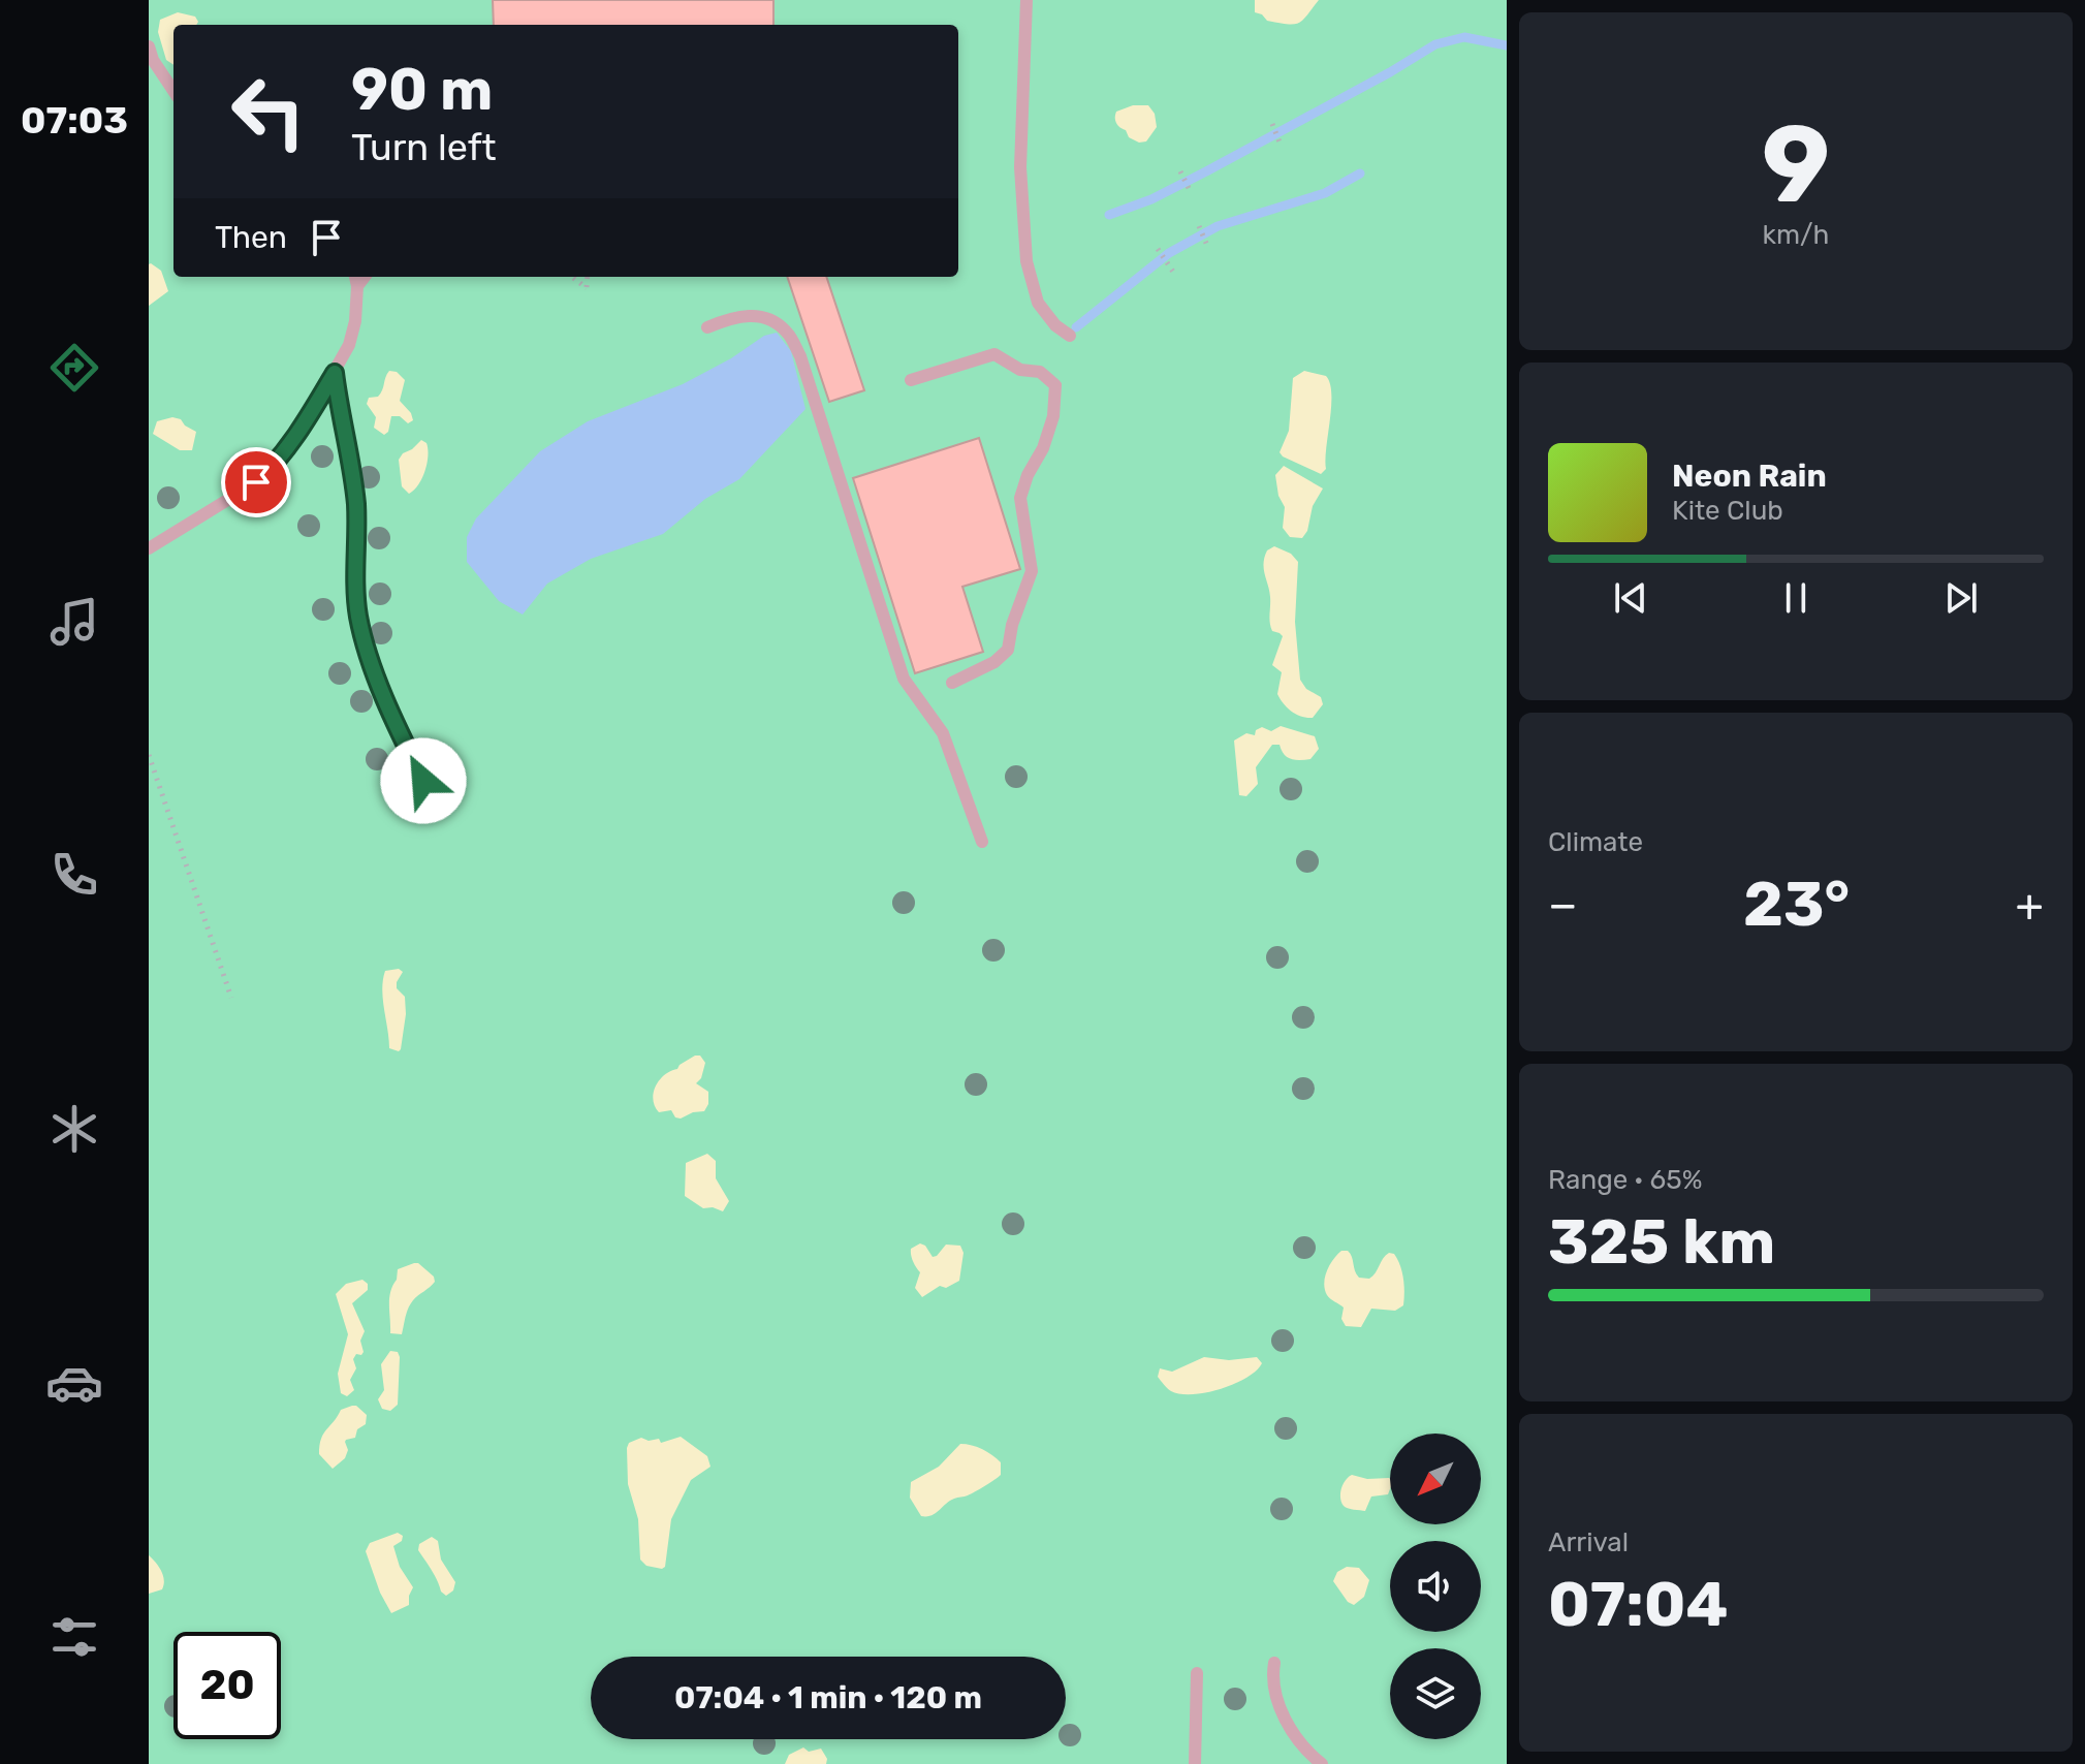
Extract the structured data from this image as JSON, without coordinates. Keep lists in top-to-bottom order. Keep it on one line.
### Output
{"north":"bottom left","page":{"tabs":"07:03","tile":[["9","km/h"],"Climate",["Range · 65%","325 km"],["Arrival","07:04"]],"turn":["90 m","Turn left"],"then":"Then","song":["Neon Rain","Kite Club"],"heat":["−","23°","+"],"limit":"20","trip":"07:04 · 1 min · 120 m"}}
